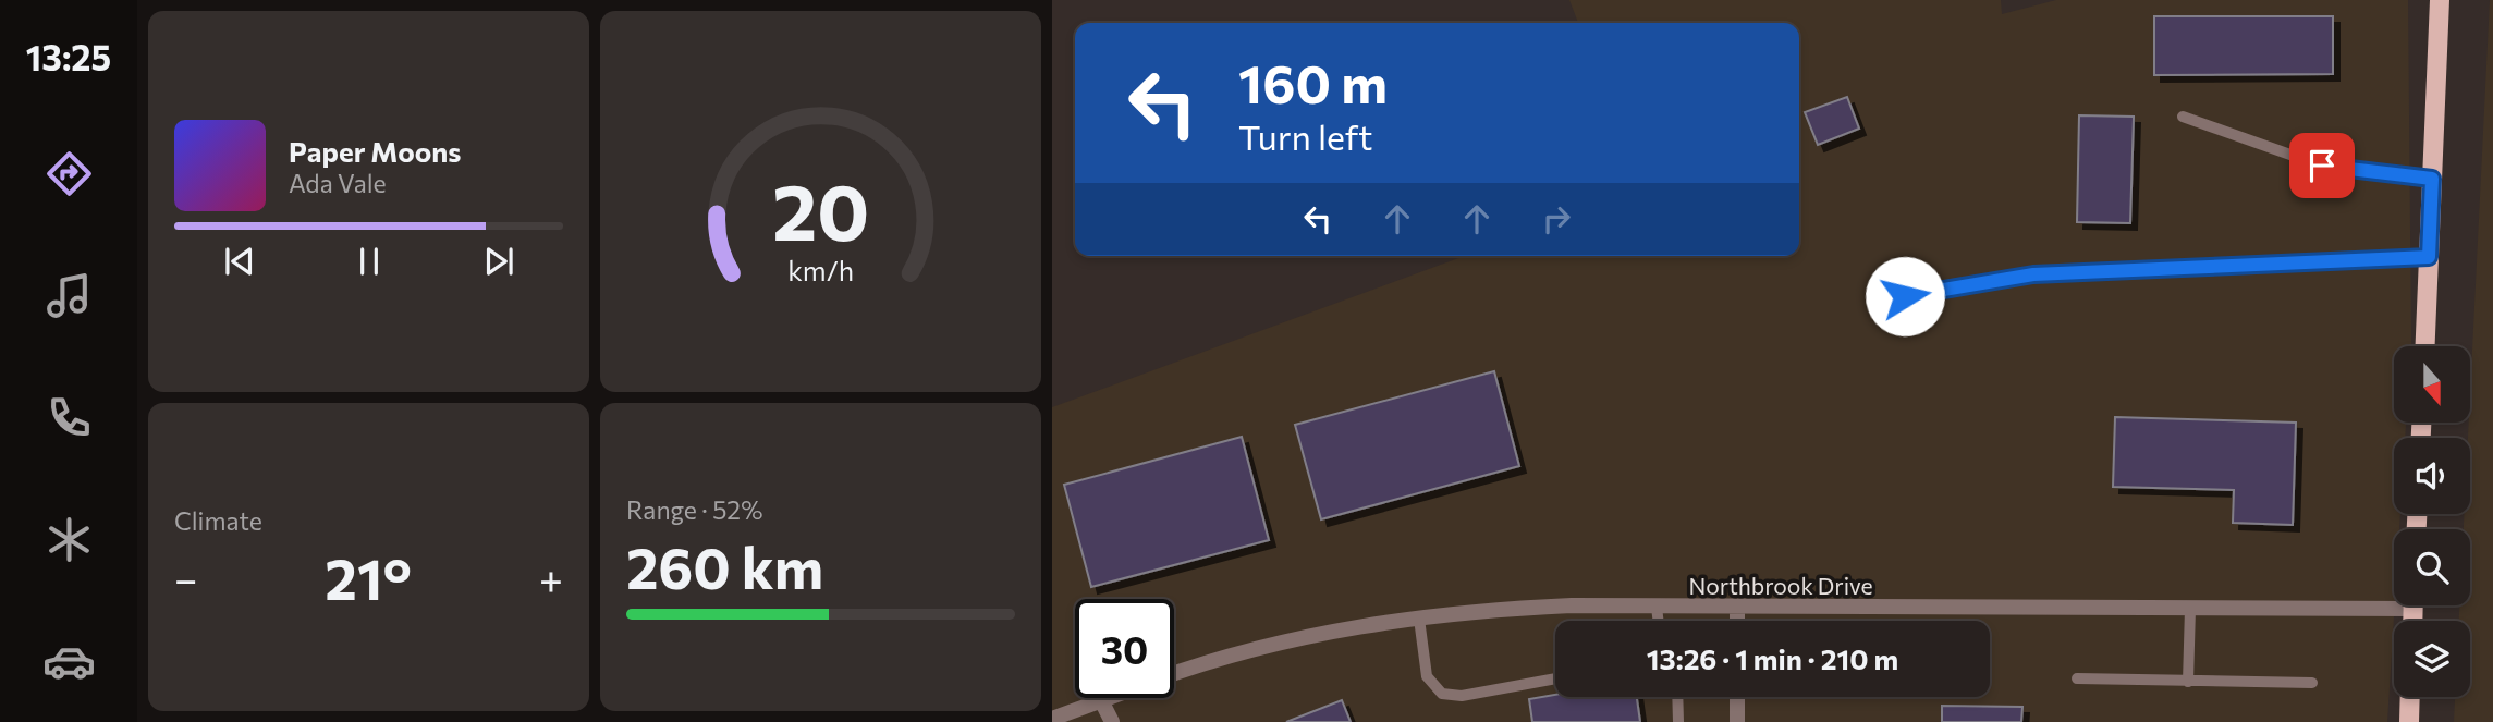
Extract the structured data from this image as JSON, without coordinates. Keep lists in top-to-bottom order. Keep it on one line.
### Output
{"streets":{"street":["Northbrook Drive"]},"north":"bottom","page":{"tabs":"13:25","turn":["160 m","Turn left"],"song":["Paper Moons","Ada Vale"],"tile":["Climate",["Range · 52%","260 km"]],"heat":["−","21°","+"],"limit":"30","trip":"13:26 · 1 min · 210 m","gauge":["20","km/h"]}}
